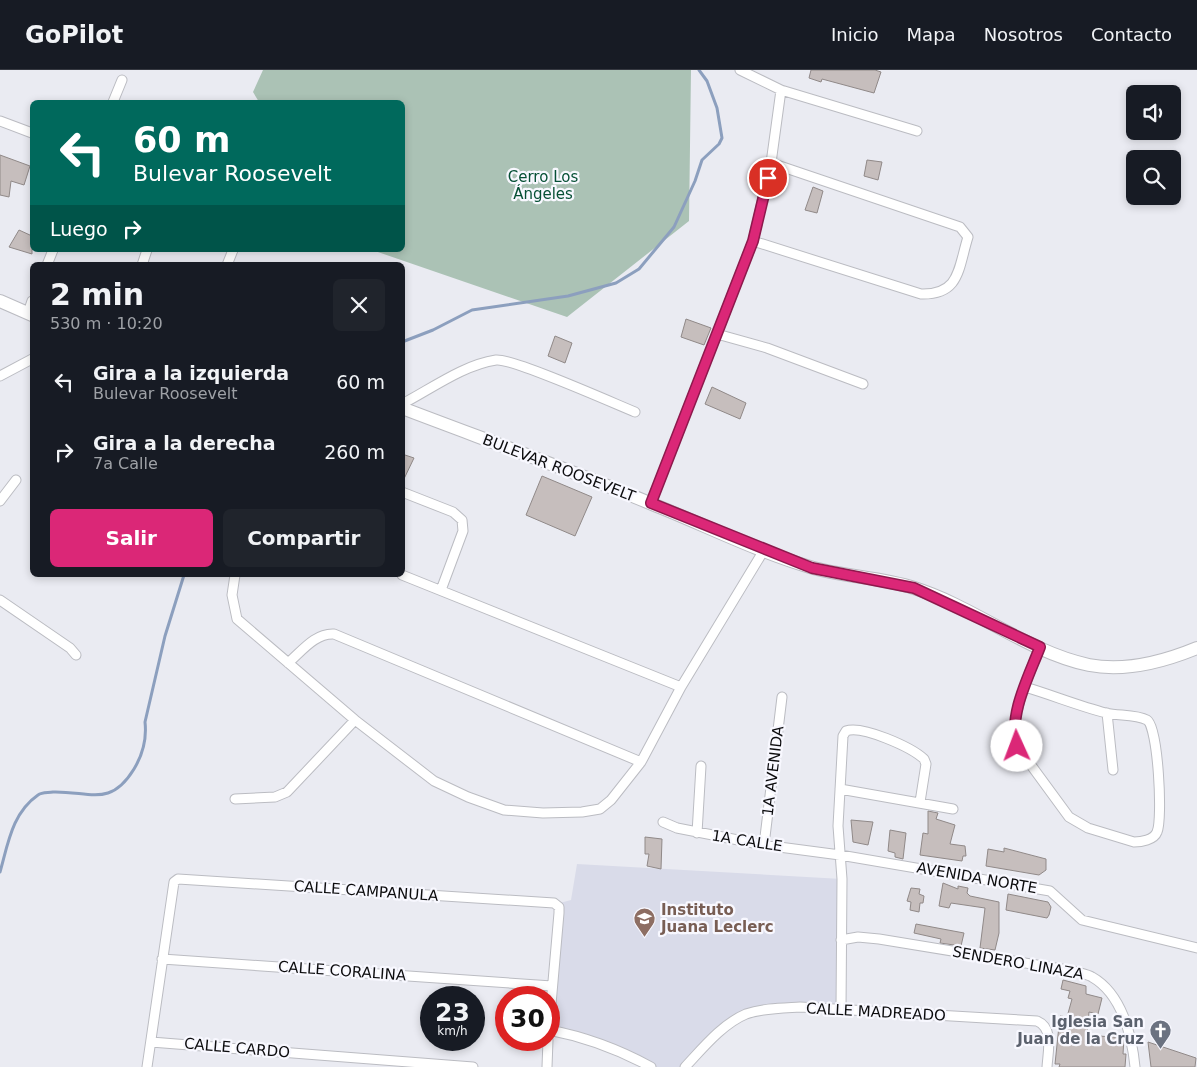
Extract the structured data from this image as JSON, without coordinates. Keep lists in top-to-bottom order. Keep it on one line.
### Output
{"streets":{"main road":["BULEVAR ROOSEVELT"],"street":["1A AVENIDA","1A CALLE","AVENIDA NORTE","CALLE CAMPANULA","SENDERO LINAZA","CALLE CORALINA","CALLE MADREADO","CALLE CARDO"]},"crossings":[["1A AVENIDA","1A CALLE"],["1A CALLE","AVENIDA NORTE"],["CALLE CAMPANULA","CALLE CORALINA"]],"parks":["Cerro Los Ángeles"],"places":{"school or university":["Instituto Juana Leclerc"],"church":["Iglesia San Juan de la Cruz"]},"page":{"header":"GoPilot","nav":["Inicio","Mapa","Nosotros","Contacto"],"turn":["60 m","Bulevar Roosevelt"],"then":"Luego","heading":["2 min","530 m · 10:20"],"list":[{"name":"Gira a la izquierda","note":"Bulevar Roosevelt","value":"60 m"},{"name":"Gira a la derecha","note":"7a Calle","value":"260 m"}],"buttons":["Salir","Compartir"],"speed":"23 km/h","limit":"30"}}
